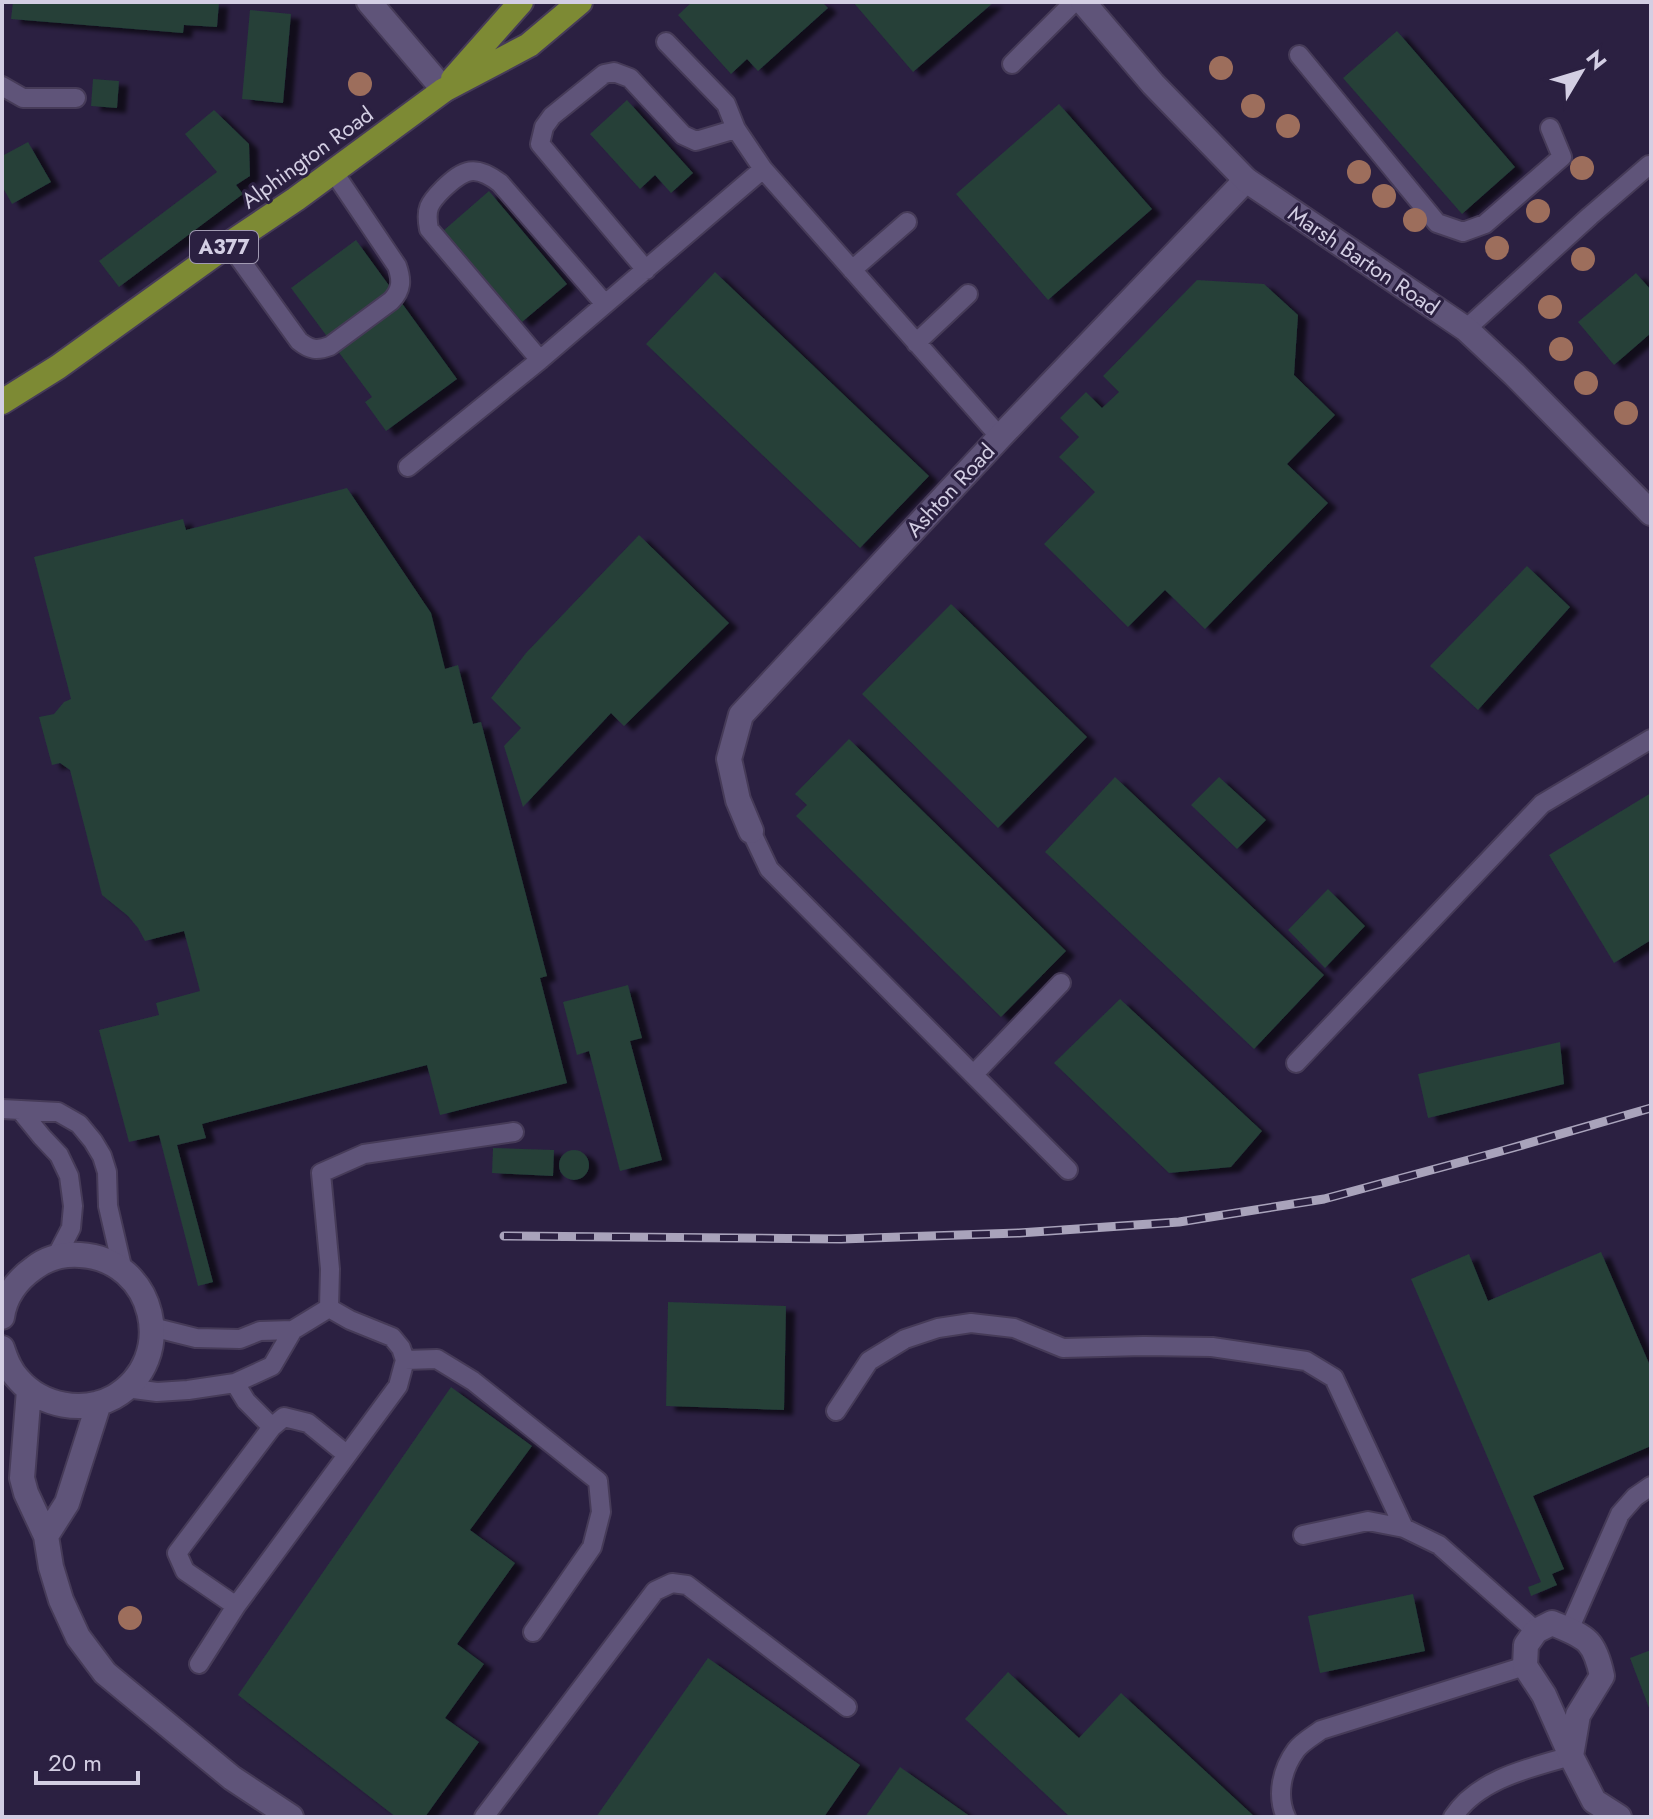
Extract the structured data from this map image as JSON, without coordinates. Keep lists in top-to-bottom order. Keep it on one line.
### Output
{"streets":{"highway":["Alphington Road","A377"],"street":["Marsh Barton Road","Ashton Road"]},"crossings":[["Marsh Barton Road","Ashton Road"]],"scale_bar":"20 m","north":"top right"}
